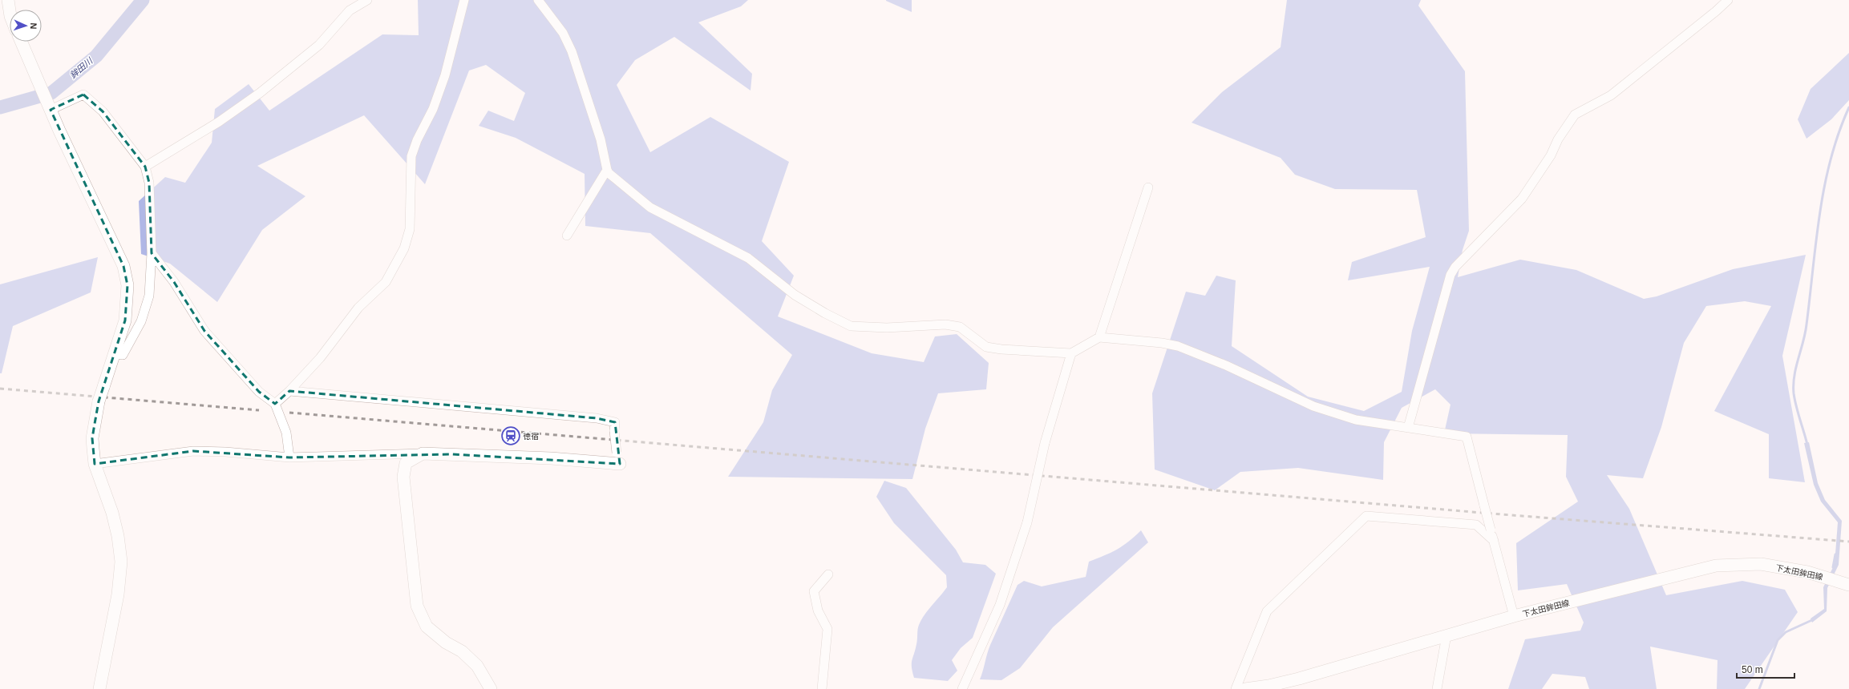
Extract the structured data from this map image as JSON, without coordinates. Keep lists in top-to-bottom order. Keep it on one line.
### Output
{"streets":{"street":["下太田鉾田線"]},"water":["鉾田川"],"places":{"station":["徳宿"]},"scale_bar":"50 m","north":"right"}
